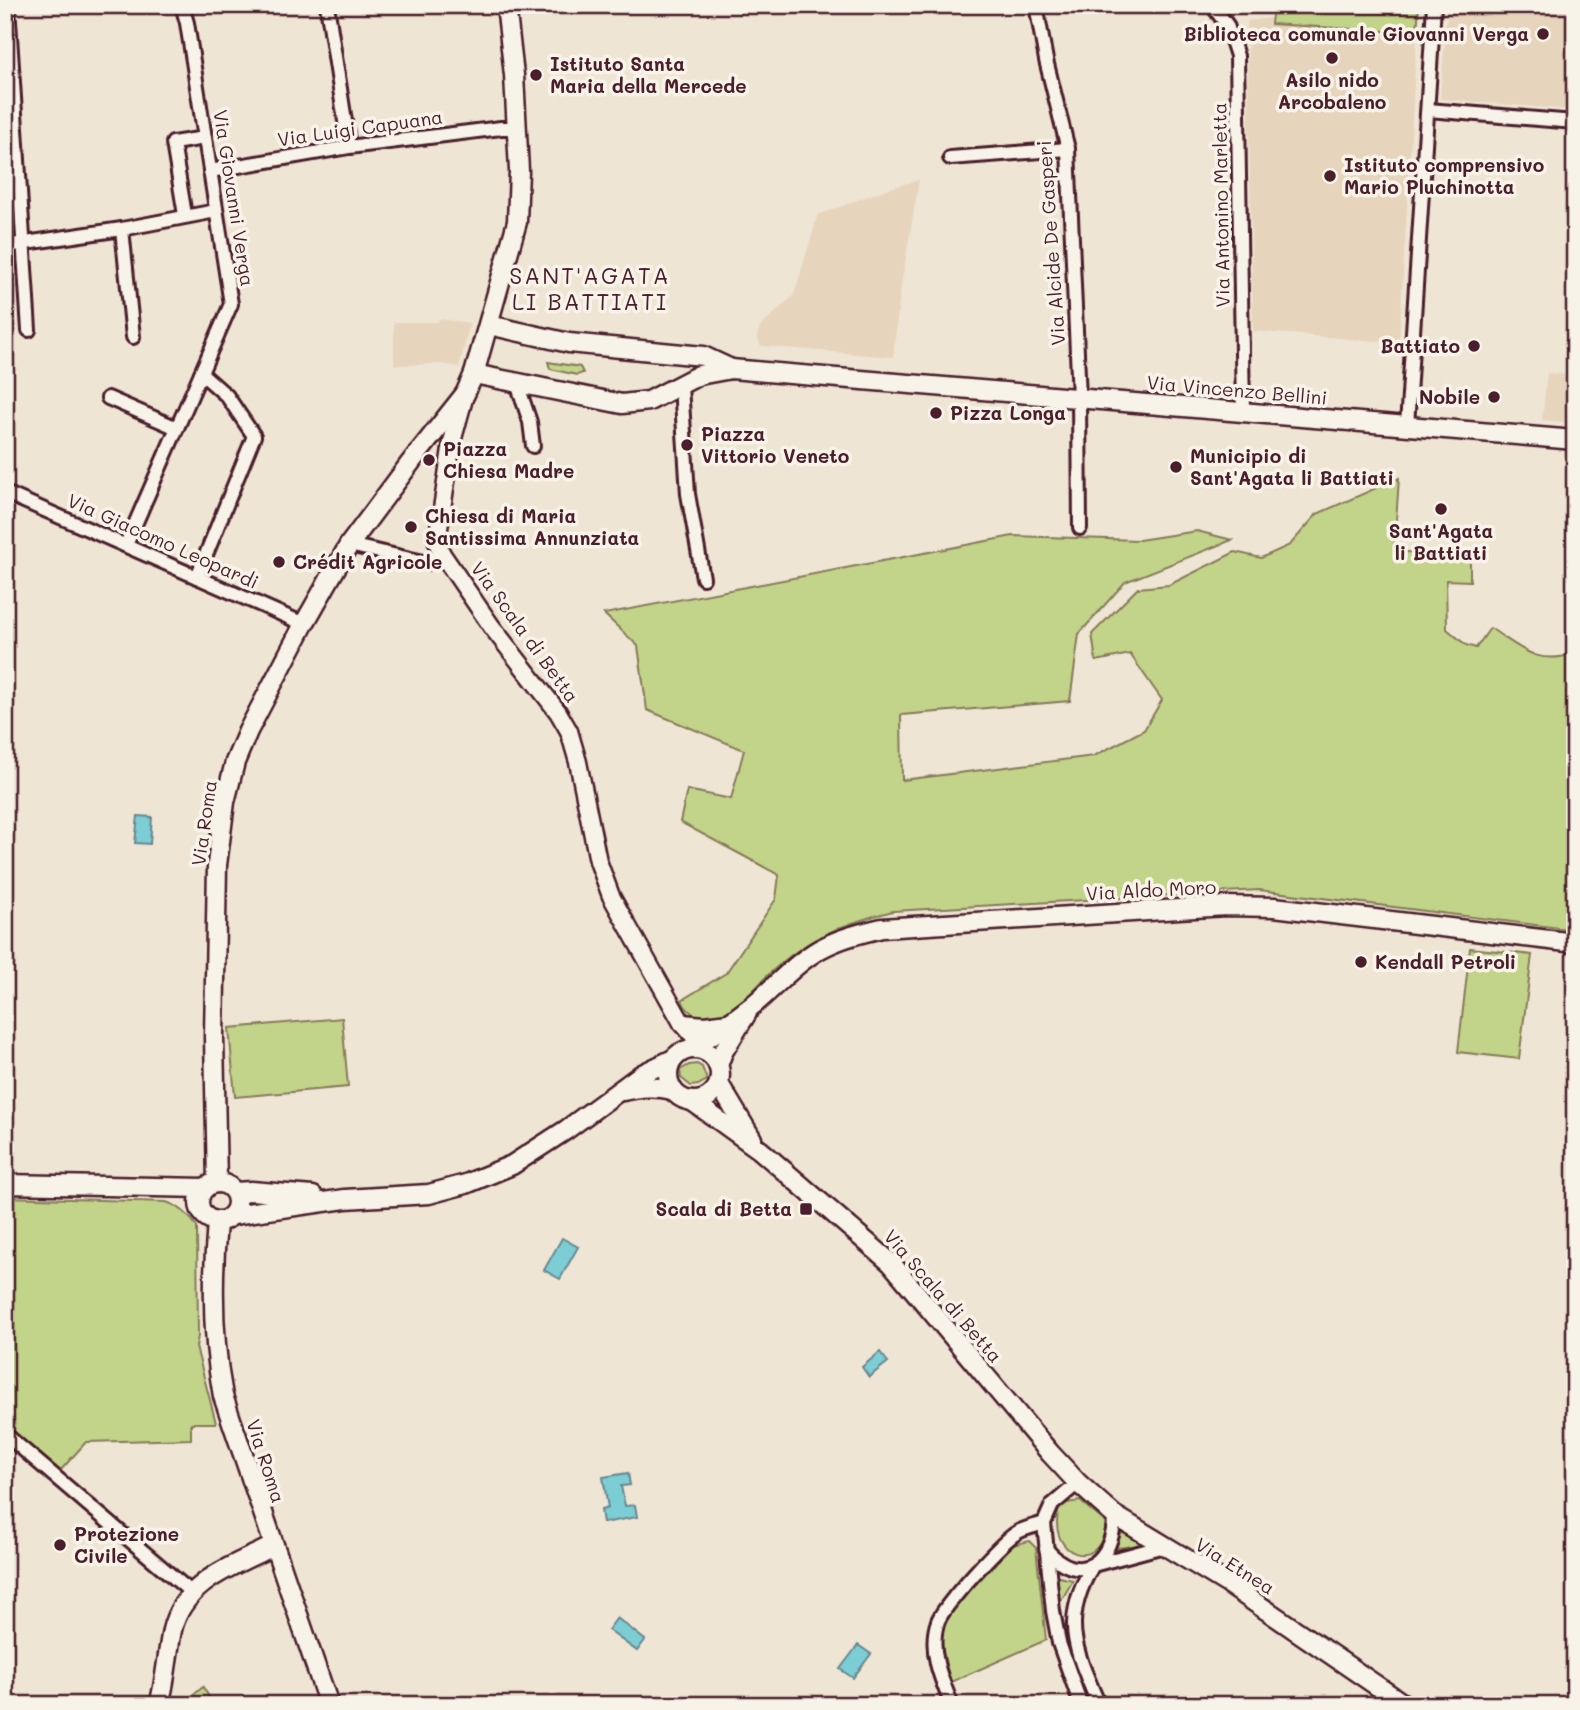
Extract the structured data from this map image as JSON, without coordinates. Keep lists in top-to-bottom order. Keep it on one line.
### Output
{"streets":{"main road":["Via Vincenzo Bellini","Via Scala di Betta","Via Roma","Via Aldo Moro","Via Etnea"],"street":["Via Luigi Capuana","Via Giovanni Verga","Via Antonino Marletta","Via Alcide De Gasperi","Via Giacomo Leopardi"]},"crossings":[["Via Luigi Capuana","Via Giovanni Verga"],["Via Giovanni Verga","Via Giacomo Leopardi"],["Via Antonino Marletta","Via Vincenzo Bellini"],["Via Alcide De Gasperi","Via Vincenzo Bellini"],["Via Giacomo Leopardi","Via Roma"],["Via Scala di Betta","Via Etnea"]],"districts":["SANT'AGATA LI BATTIATI"],"places":{"other":["Biblioteca comunale Giovanni Verga","Asilo nido Arcobaleno","Istituto Santa Maria della Mercede","Istituto comprensivo Mario Pluchinotta","Battiato","Nobile","Pizza Longa","Piazza Vittorio Veneto","Piazza Chiesa Madre","Municipio di Sant'Agata li Battiati","Sant'Agata li Battiati","Chiesa di Maria Santissima Annunziata","Crédit Agricole","Kendall Petroli","Protezione Civile"],"transit":["Scala di Betta"]}}
